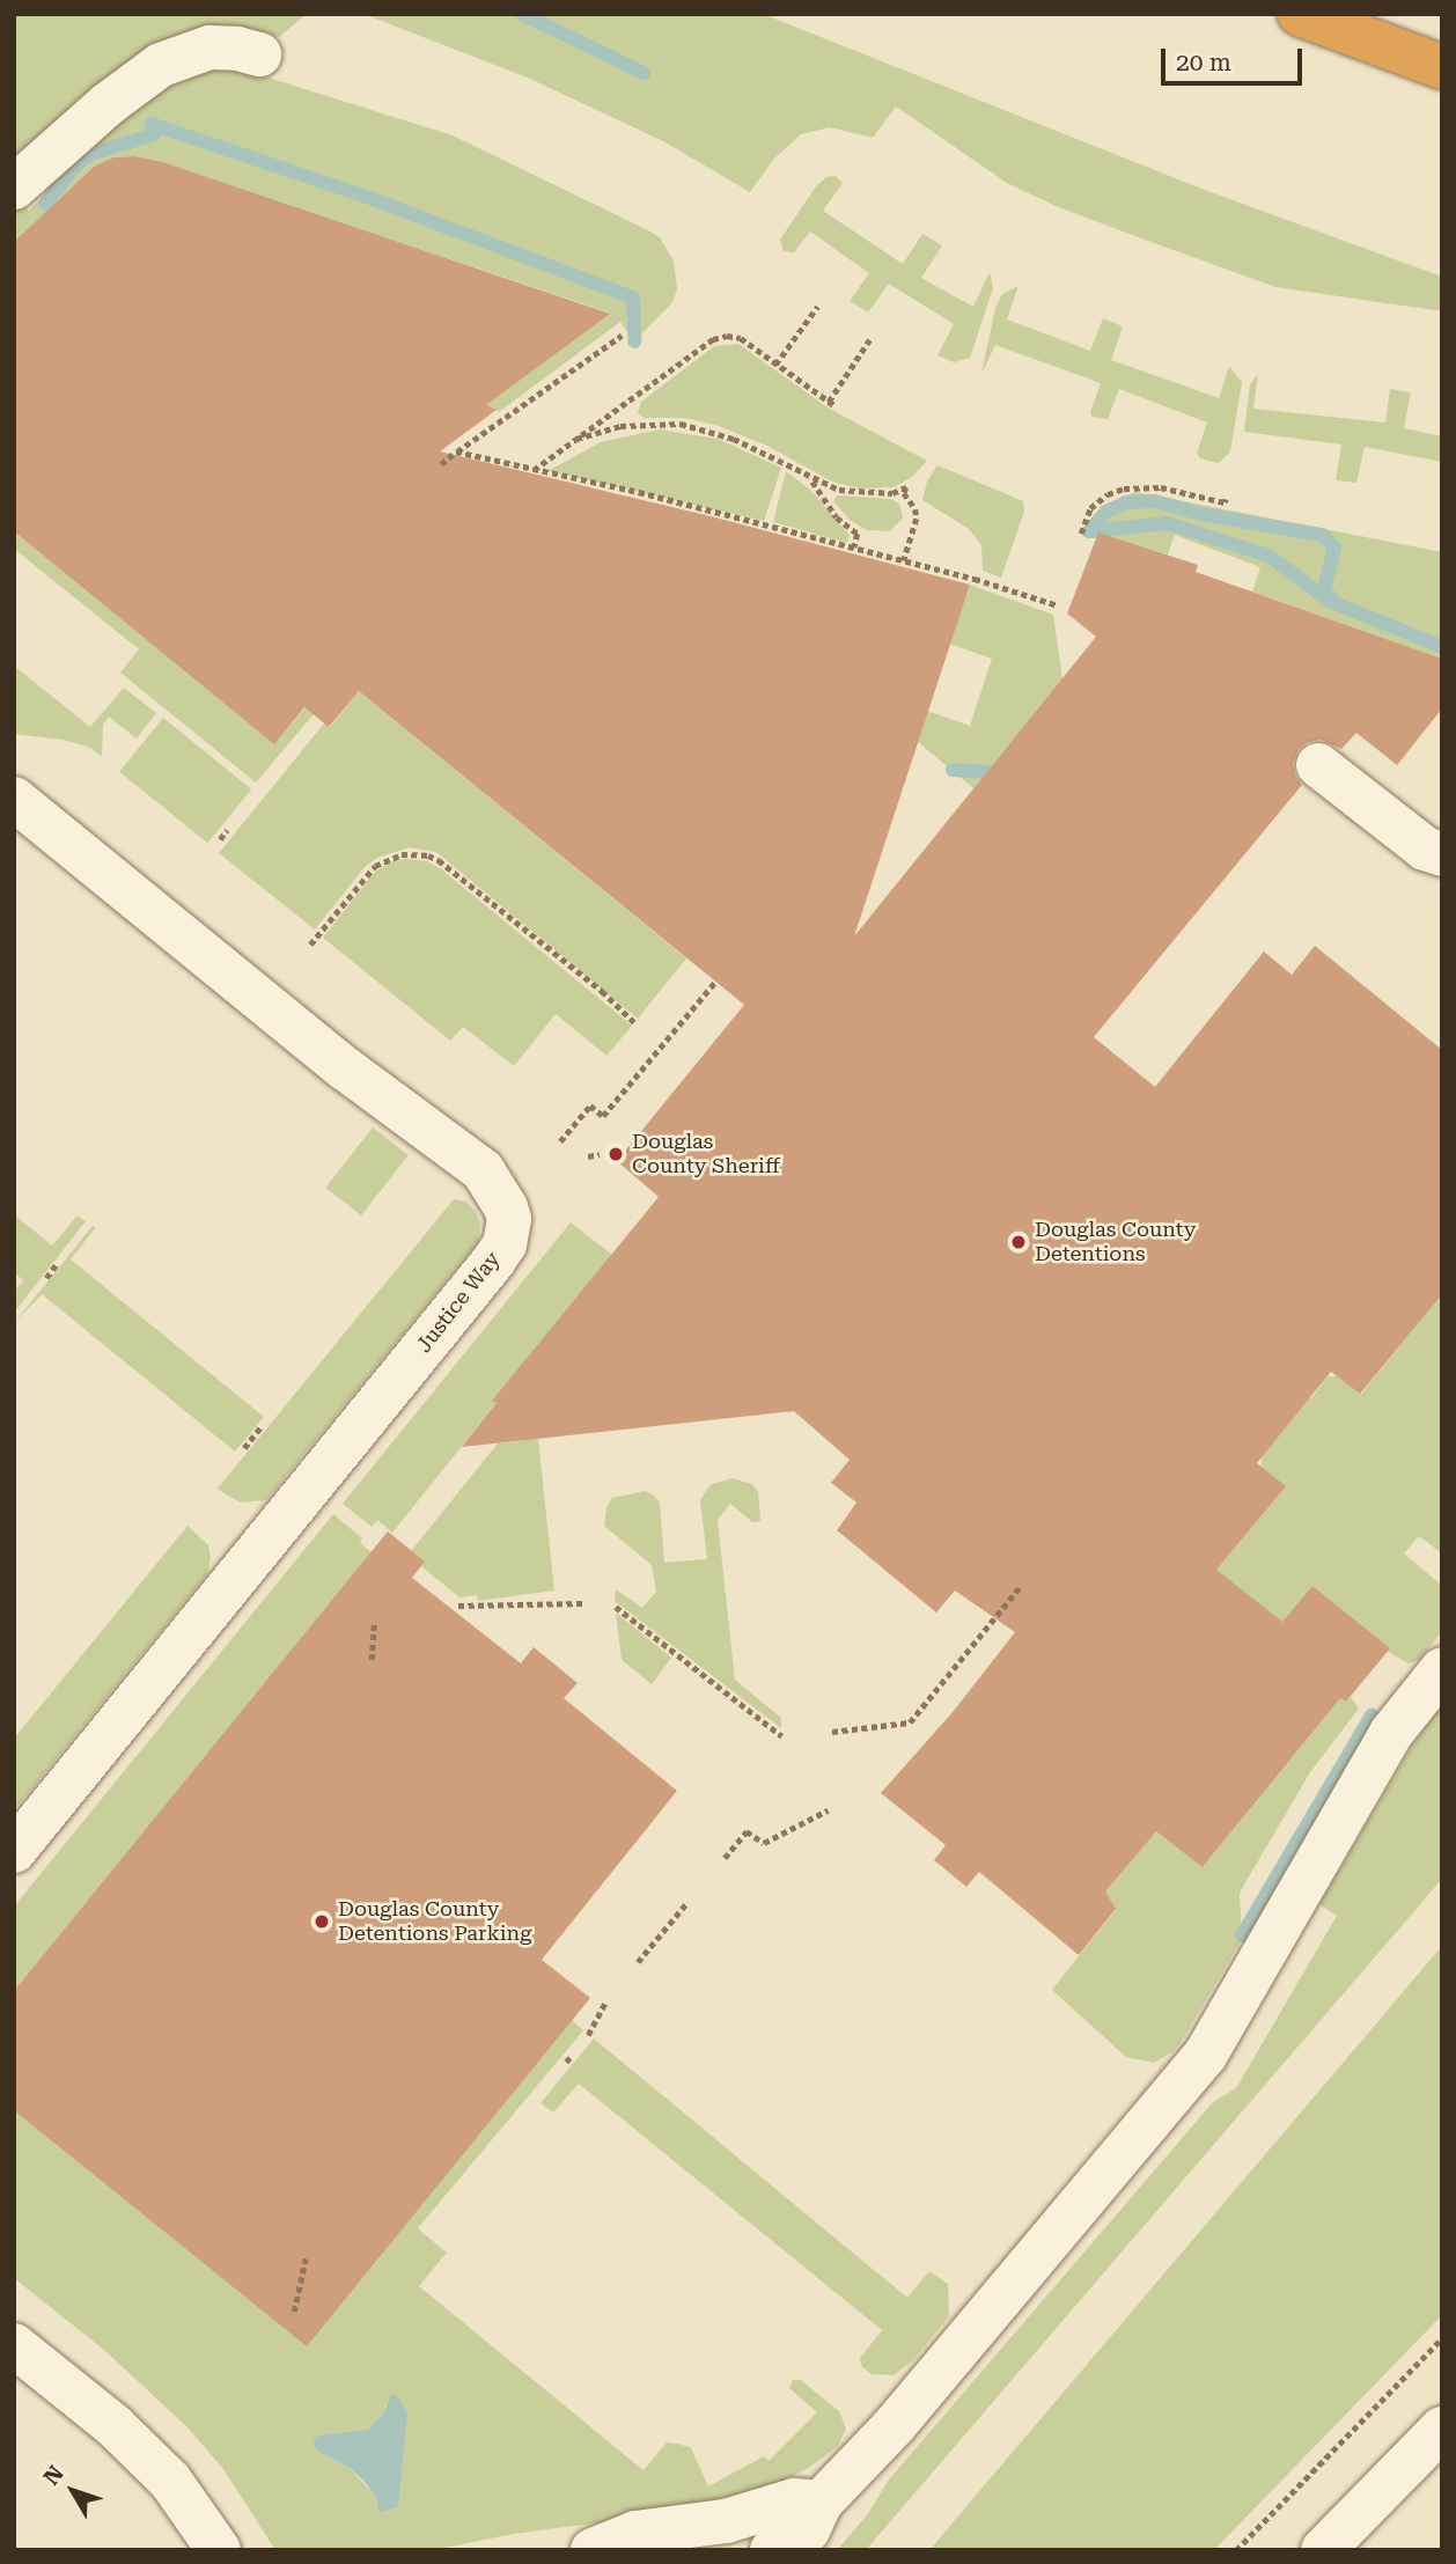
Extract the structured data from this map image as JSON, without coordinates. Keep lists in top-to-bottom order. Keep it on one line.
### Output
{"streets":{"street":["Justice Way"]},"places":["Douglas County Sheriff","Douglas County Detentions","Douglas County Detentions Parking"],"scale_bar":"20 m","north":"top left"}
